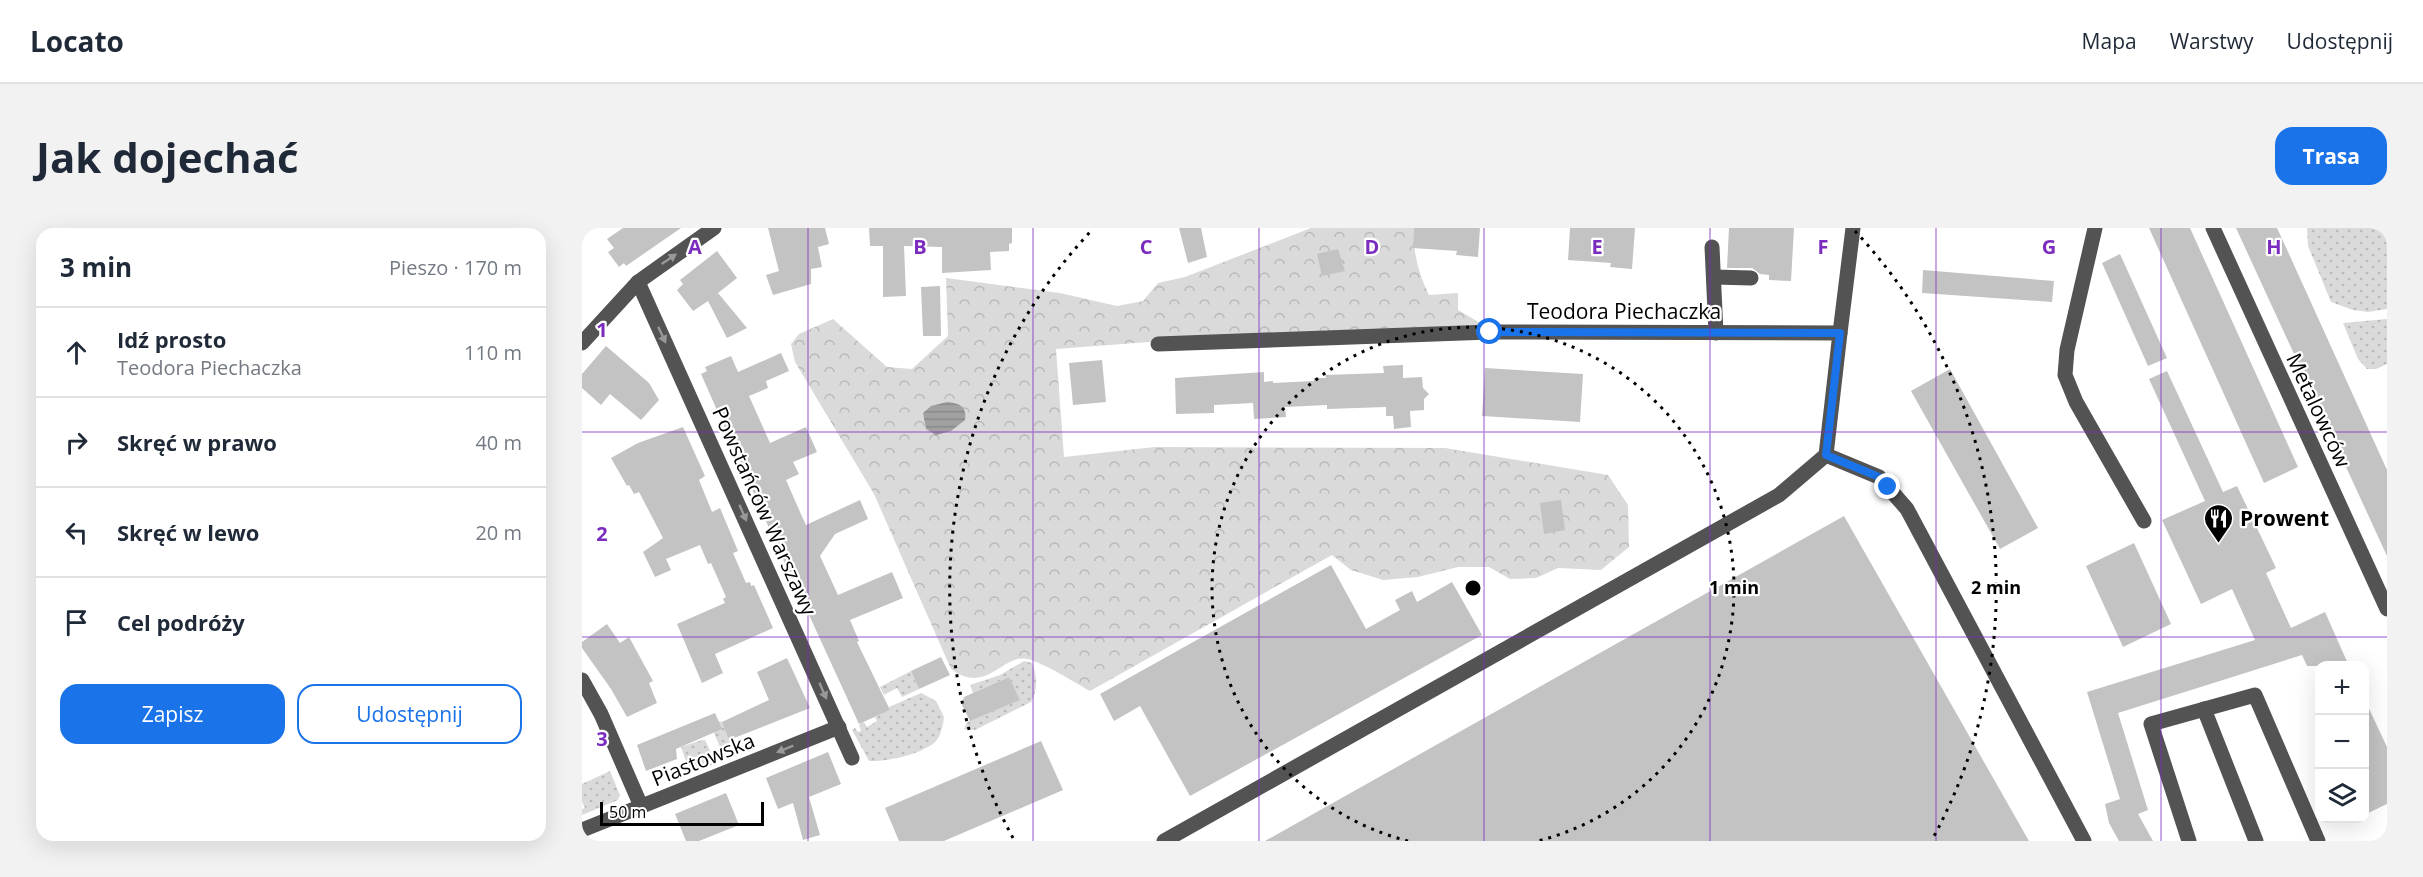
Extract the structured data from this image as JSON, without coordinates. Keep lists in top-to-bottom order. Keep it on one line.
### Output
{"streets":{"street":["Teodora Piechaczka","Metalowców","Powstańców Warszawy","Piastowska"]},"crossings":[["Powstańców Warszawy","Piastowska"]],"one_way":["Powstańców Warszawy","Piastowska"],"places":{"restaurant":["Prowent"]},"scale_bar":"50 m","page":{"header":"Locato","nav":["Mapa","Warstwy","Udostępnij"],"buttons":["Trasa",["Zapisz","Udostępnij"]],"title":"Jak dojechać","heading":["3 min","Pieszo · 170 m"],"list":[["Idź prosto","Teodora Piechaczka","110 m"],["Skręć w prawo","40 m"],["Skręć w lewo","20 m"],"Cel podróży"],"map_buttons":["+","−"],"scale":"50 m"},"grid":{"columns":["A","B","C","D","E","F","G","H"],"rows":["1","2","3"]},"rings":["1 min","2 min"]}
